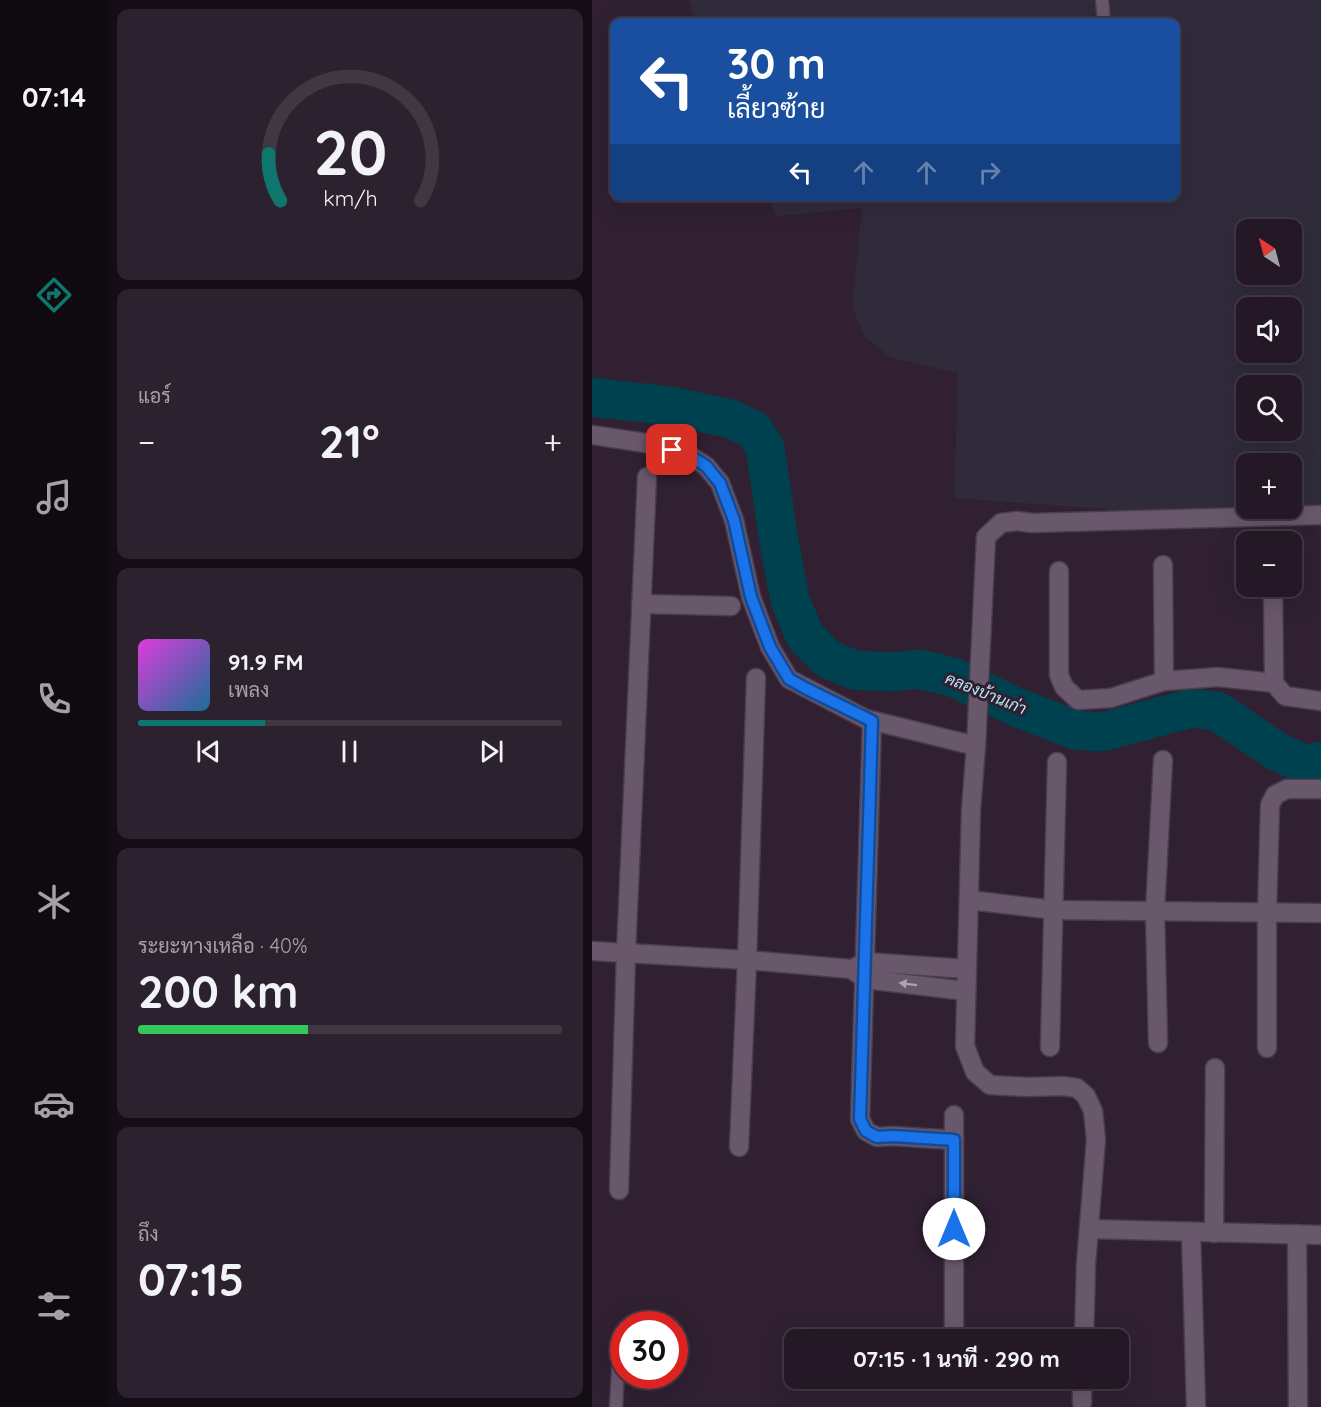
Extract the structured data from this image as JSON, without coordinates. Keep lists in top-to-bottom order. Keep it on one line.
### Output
{"water":["คลองบ้านเก่า"],"north":"top left","page":{"tabs":"07:14","turn":["30 m","เลี้ยวซ้าย"],"map_buttons":["+","−"],"tile":["แอร์",["ระยะทางเหลือ · 40%","200 km"],["ถึง","07:15"]],"heat":["−","21°","+"],"song":["91.9 FM","เพลง"],"limit":"30","trip":"07:15 · 1 นาที · 290 m","gauge":["20","km/h"]}}
